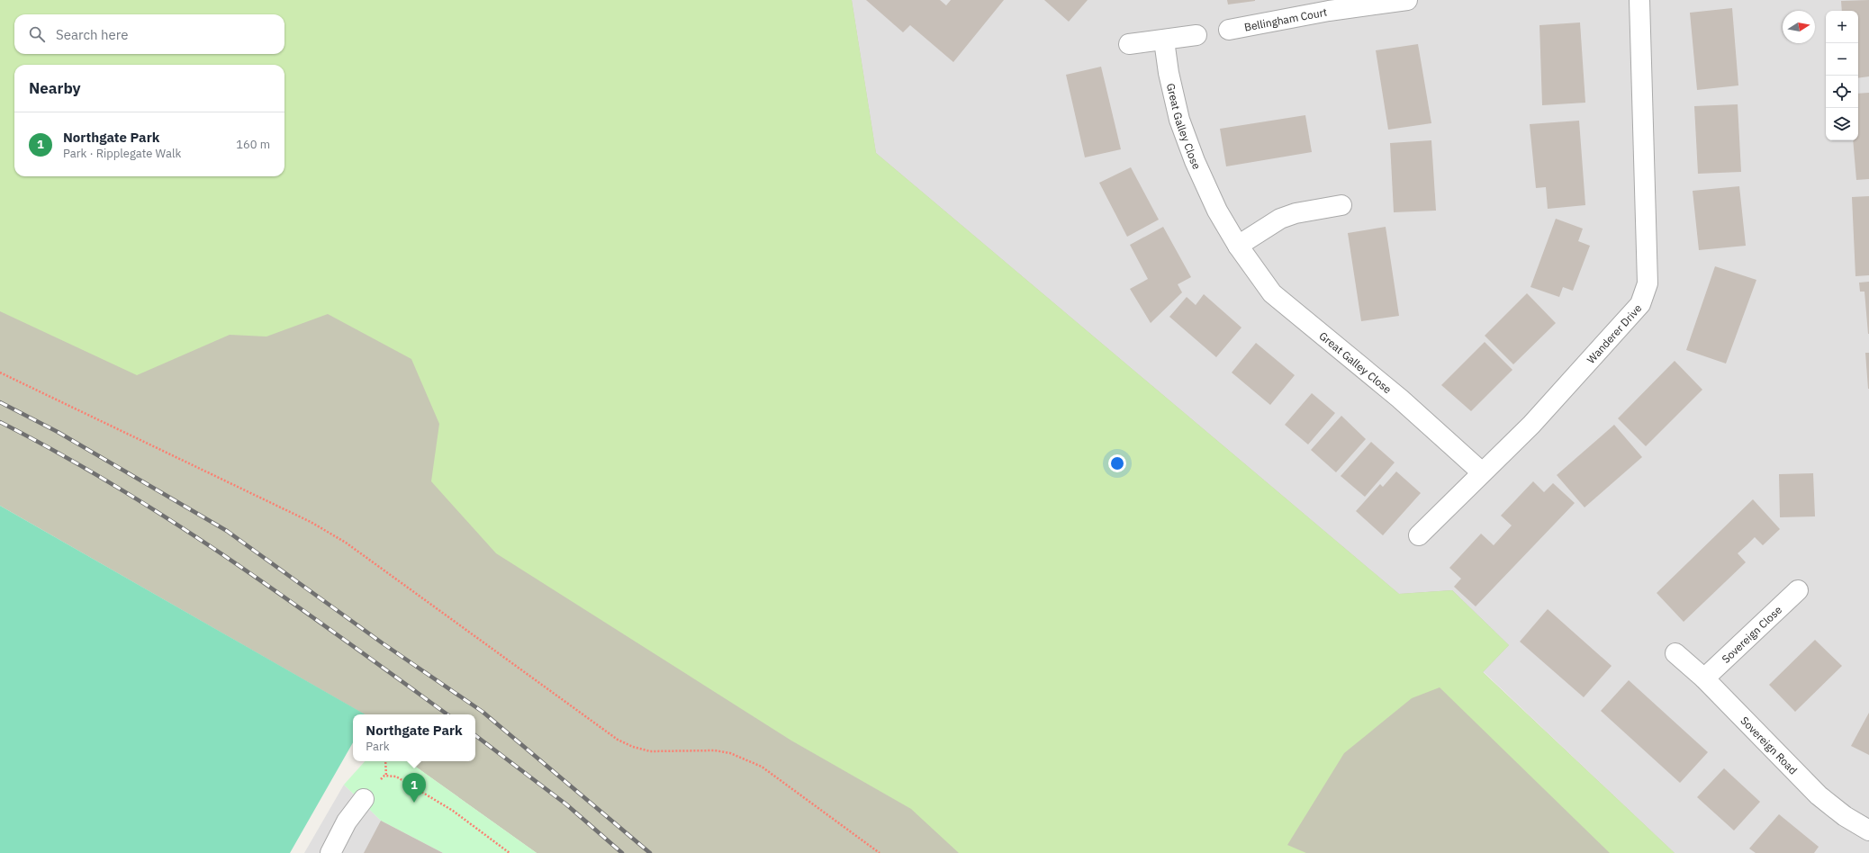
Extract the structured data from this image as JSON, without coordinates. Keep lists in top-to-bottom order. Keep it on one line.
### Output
{"streets":{"street":["Bellingham Court","Great Galley Close","Wanderer Drive","Sovereign Close","Sovereign Road"]},"crossings":[["Great Galley Close","Wanderer Drive"],["Sovereign Close","Sovereign Road"]],"north":"right","page":{"map_buttons":["+","−"],"search":"Search here","heading":"Nearby","list":[{"mark":"1","name":"Northgate Park","note":"Park · Ripplegate Walk","value":"160 m"}],"popup":["Northgate Park","Park"],"pins":"1"}}
